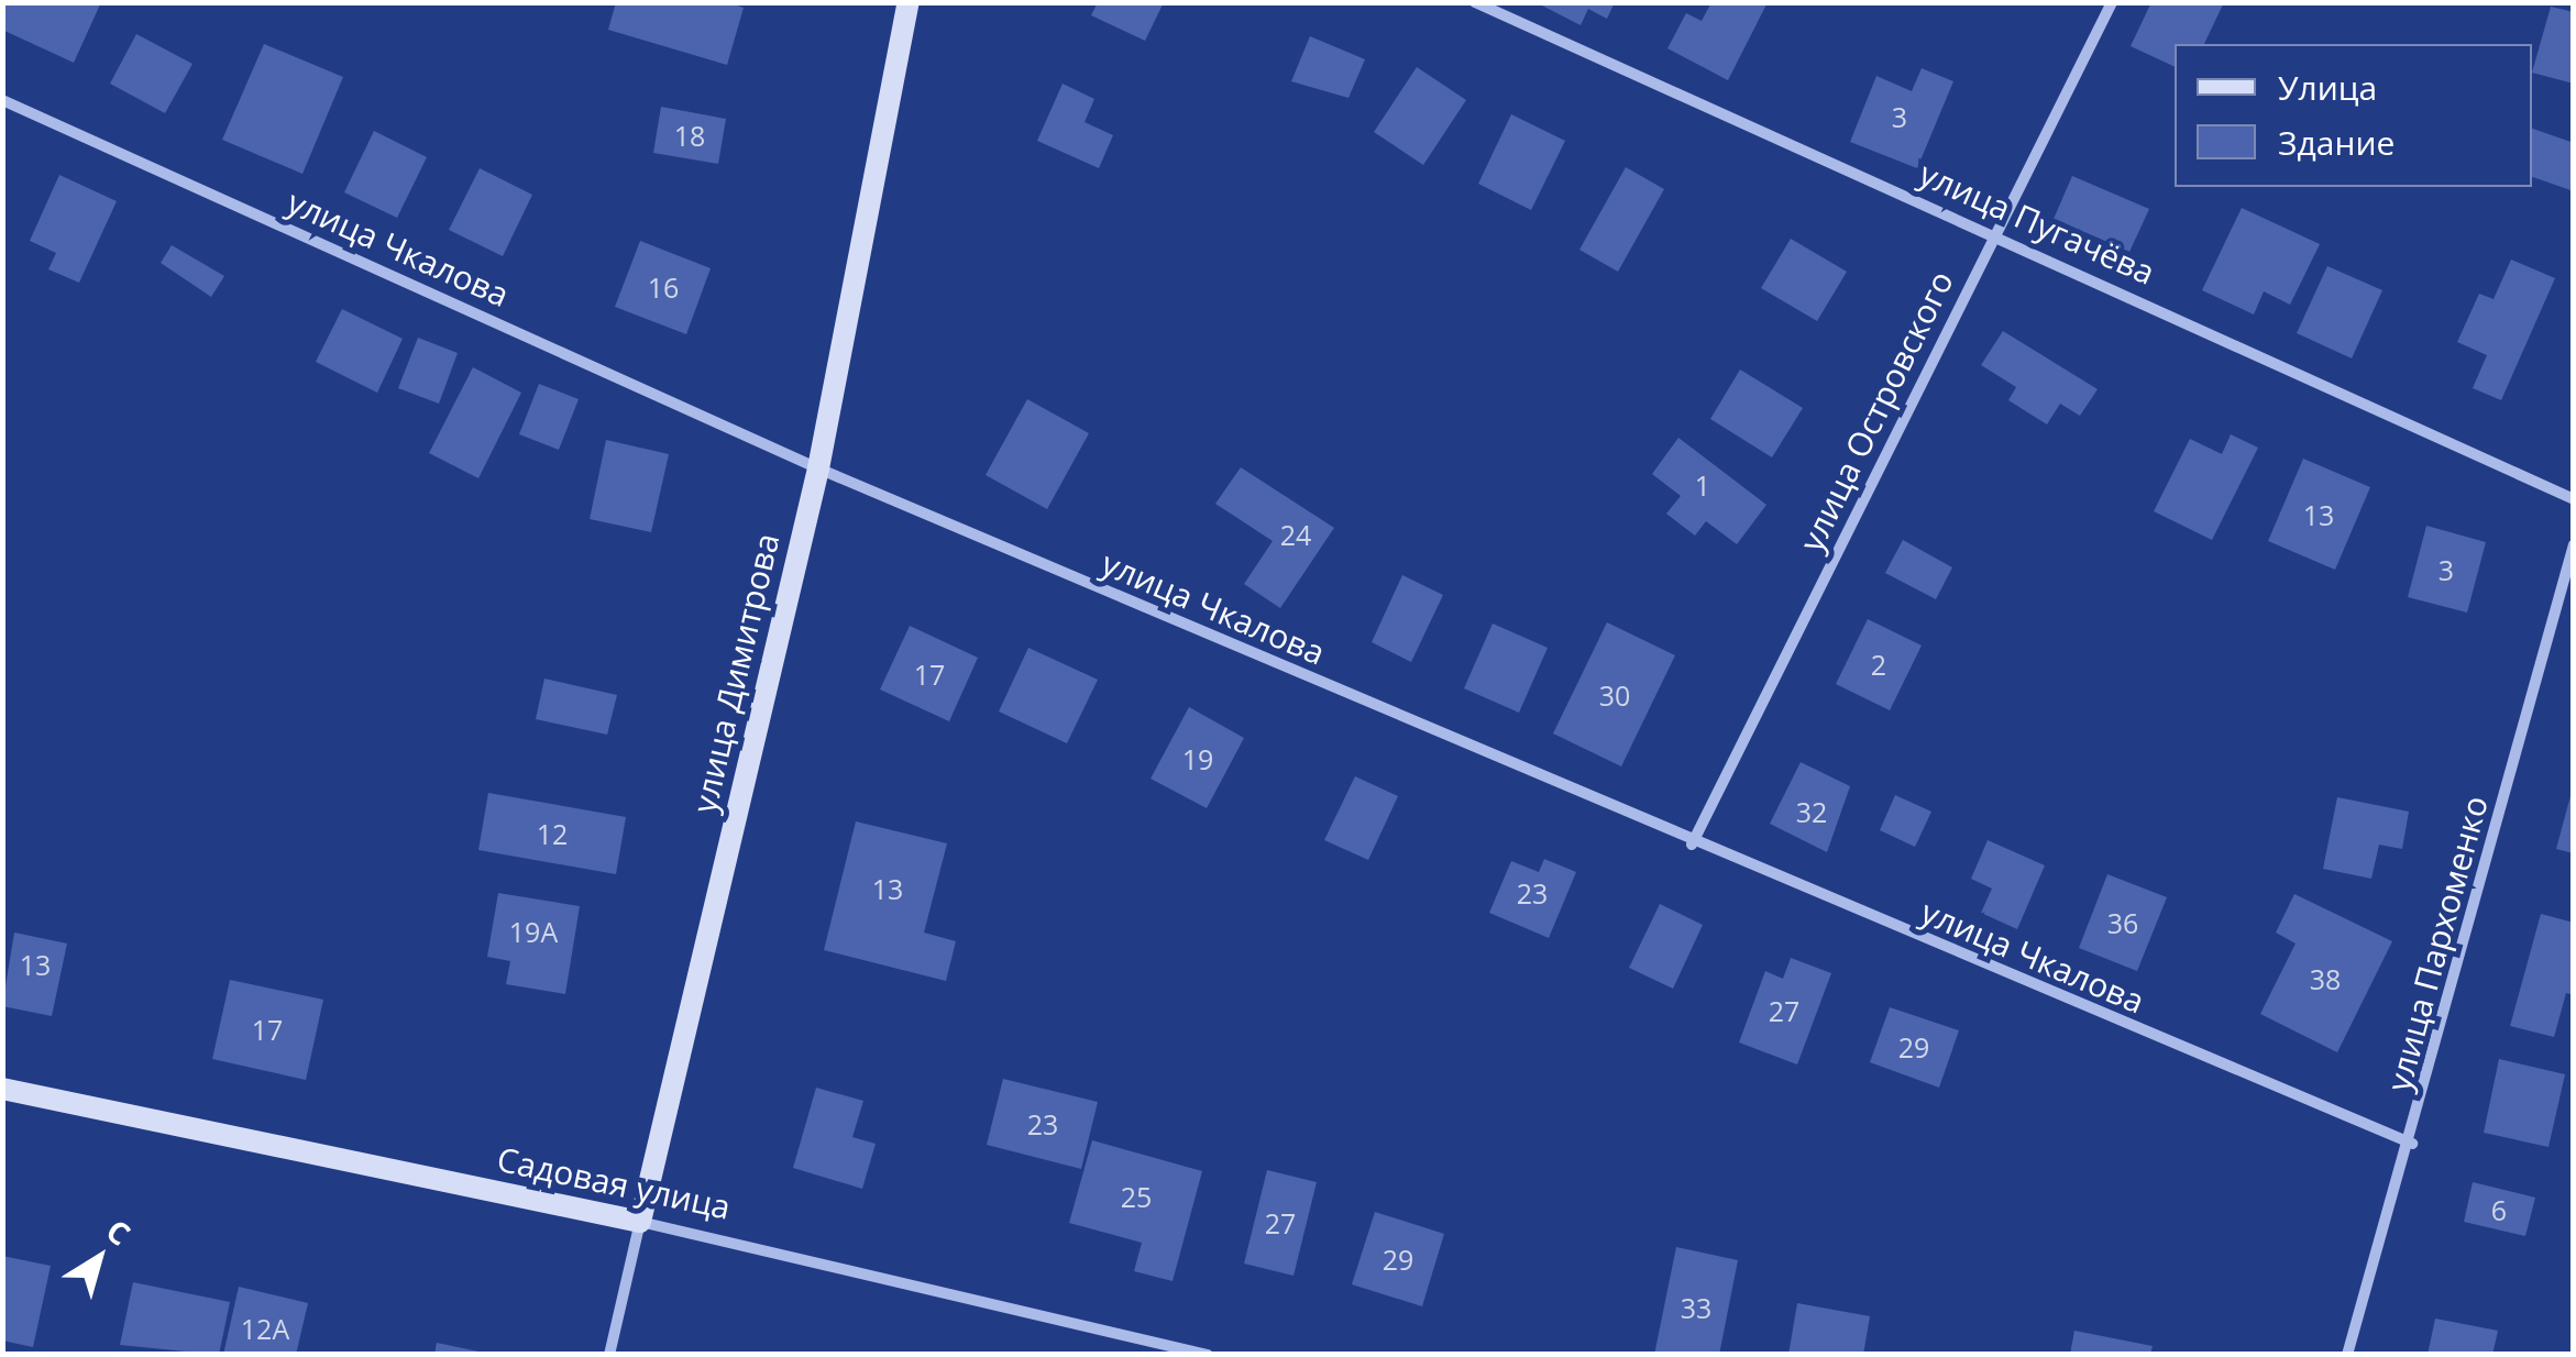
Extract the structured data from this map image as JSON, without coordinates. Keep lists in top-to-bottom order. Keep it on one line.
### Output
{"streets":{"street":["улица Пугачёва","улица Чкалова","улица Островского","улица Димитрова","улица Пархоменко","Садовая улица"]},"crossings":[["улица Пугачёва","улица Островского"],["улица Чкалова","улица Островского"],["улица Чкалова","улица Димитрова"],["улица Чкалова","улица Пархоменко"],["улица Димитрова","Садовая улица"]],"house_numbers":["3","18","16","1","13","24","3","2","17","30","19","32","12","13","23","36","19А","13","38","27","17","29","23","25","6","27","29","33","12А"],"legend":["Улица","Здание"],"north":"top right"}
